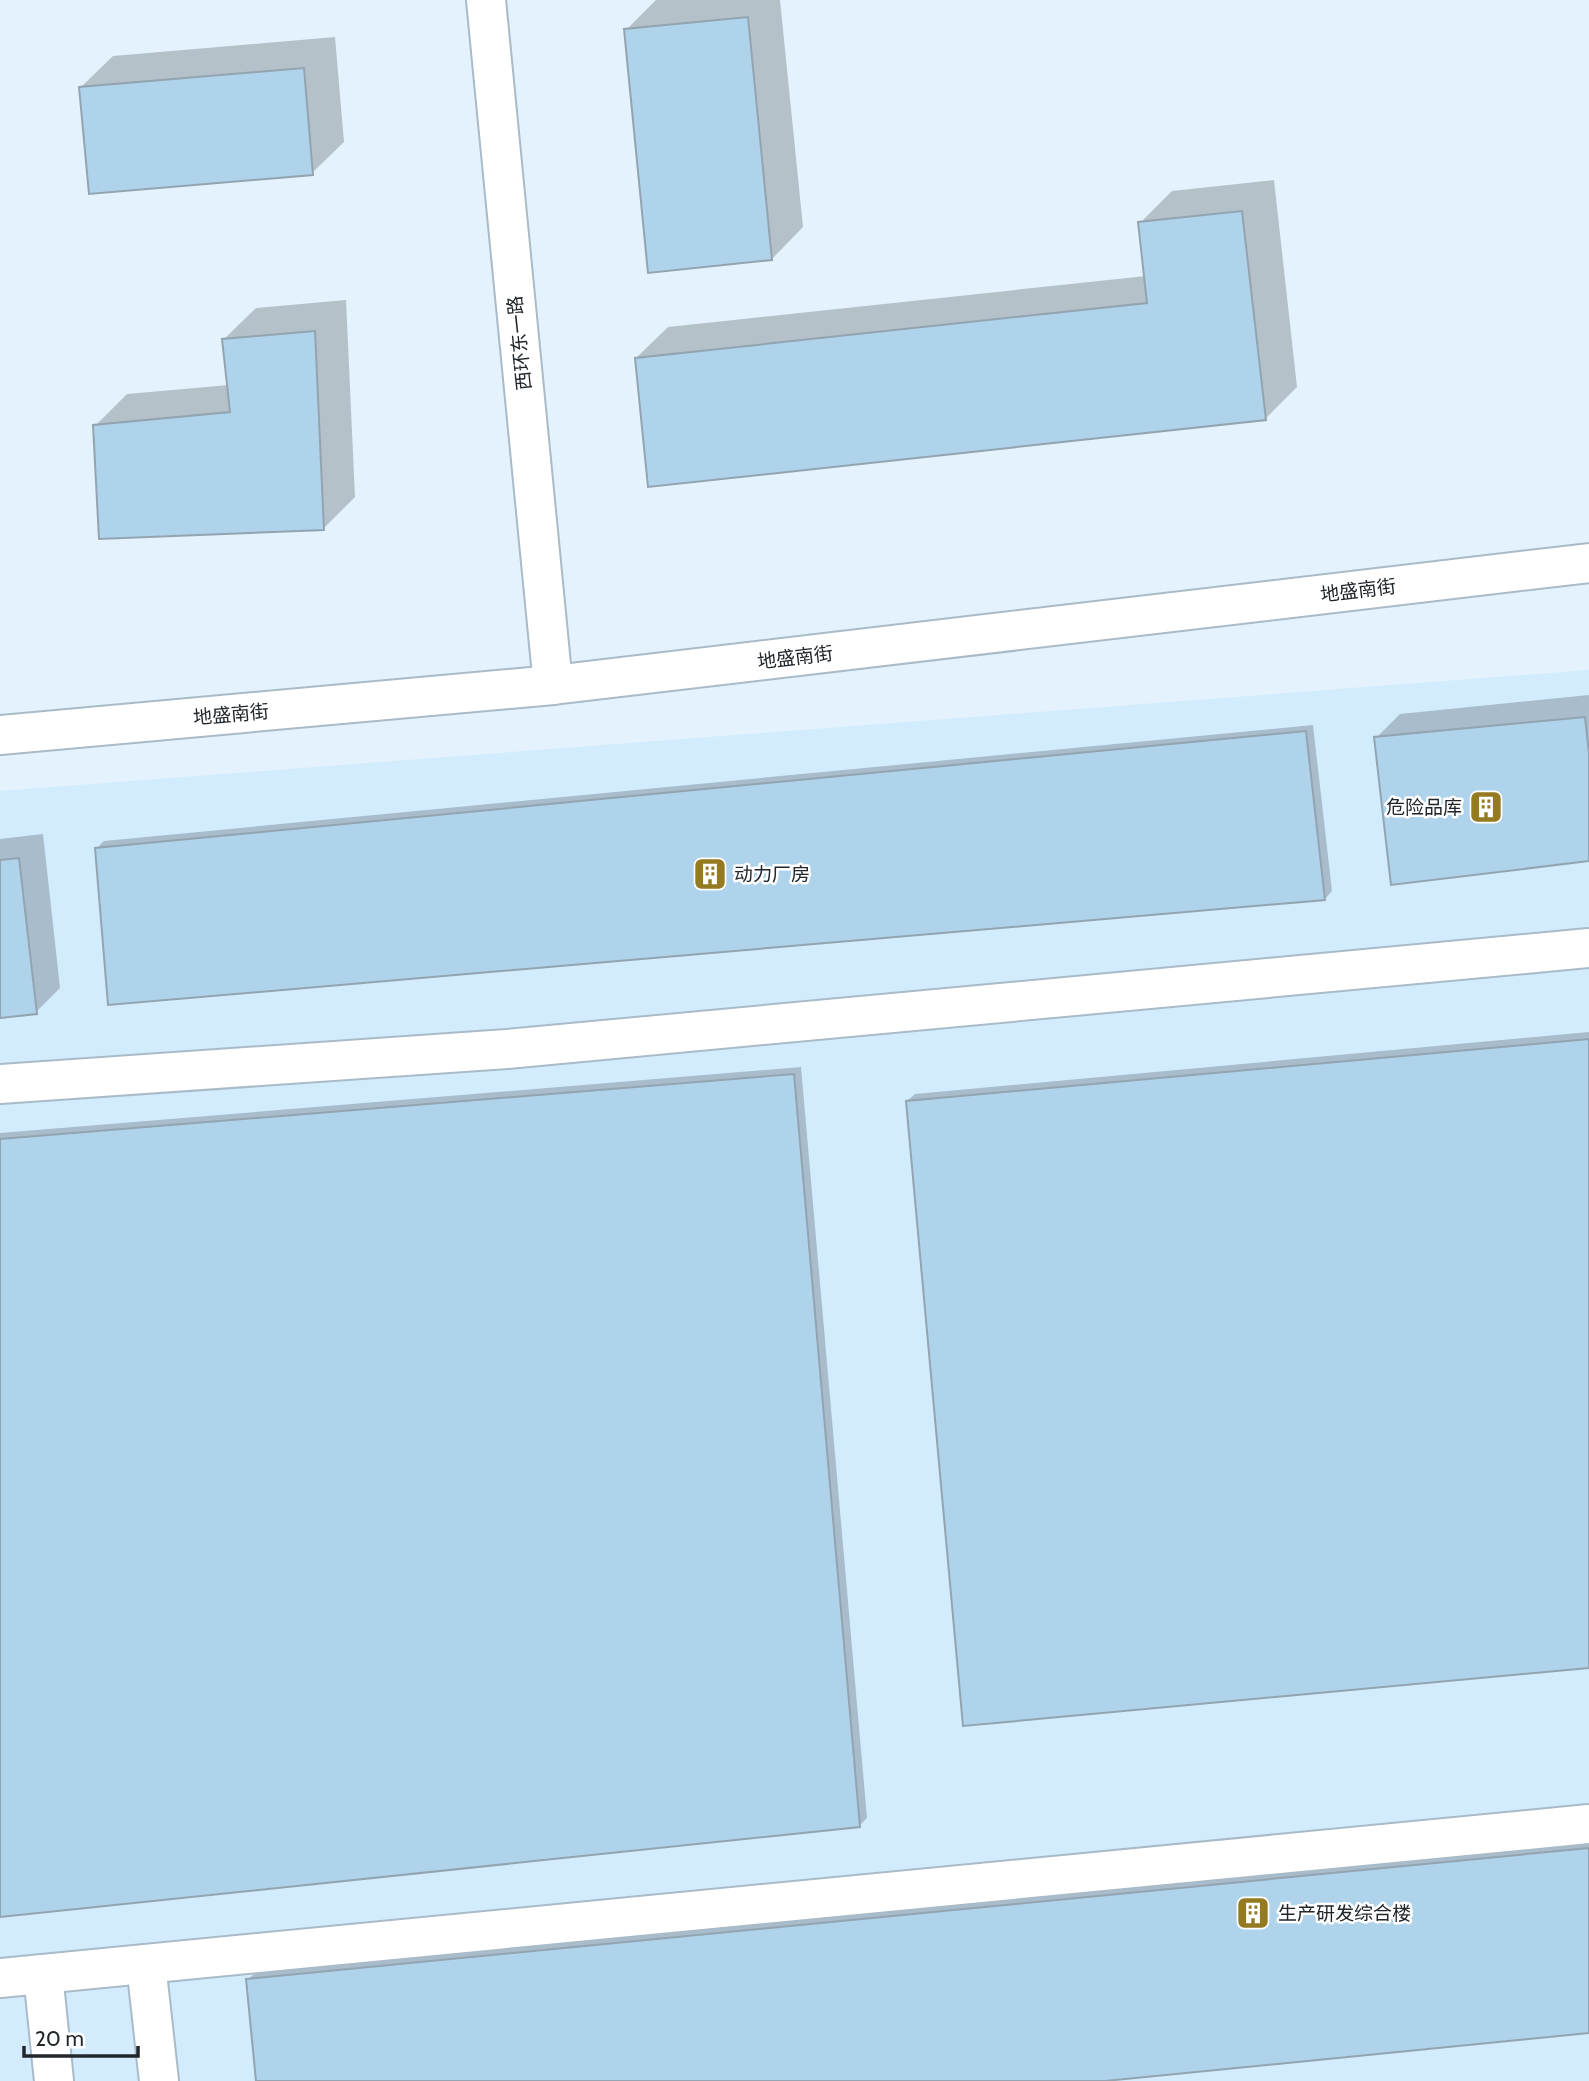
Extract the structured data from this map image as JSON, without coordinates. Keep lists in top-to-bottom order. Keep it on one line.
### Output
{"streets":{"street":["西环东一路","地盛南街"]},"crossings":[["西环东一路","地盛南街"]],"places":{"building":["危险品库","动力厂房","生产研发综合楼"]},"scale_bar":"20 m"}
